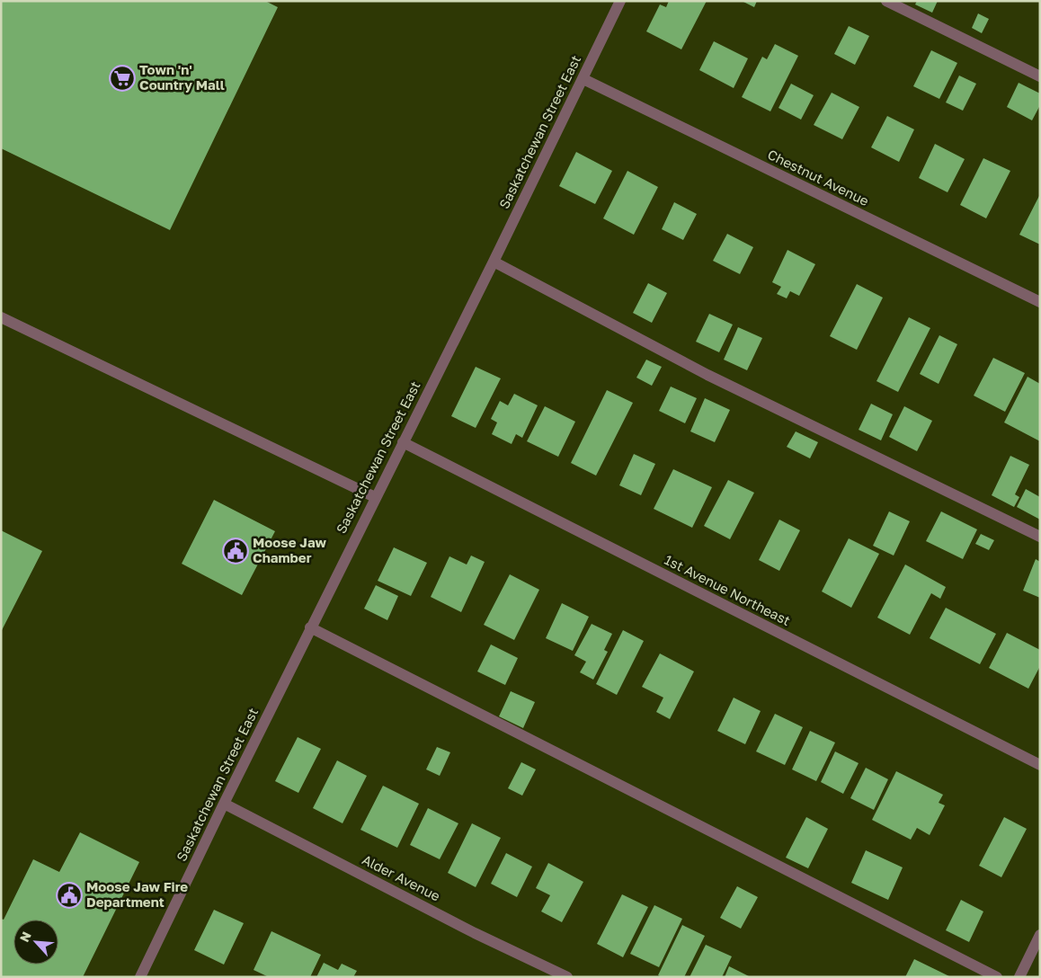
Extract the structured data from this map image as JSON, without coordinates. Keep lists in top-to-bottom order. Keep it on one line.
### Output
{"streets":{"street":["Saskatchewan Street East","Chestnut Avenue","1st Avenue Northeast","Alder Avenue"]},"crossings":[["Saskatchewan Street East","Chestnut Avenue"],["Saskatchewan Street East","1st Avenue Northeast"],["Saskatchewan Street East","Alder Avenue"]],"places":{"supermarket":["Town 'n' Country Mall"],"public building":["Moose Jaw Chamber","Moose Jaw Fire Department"]},"north":"top left"}
